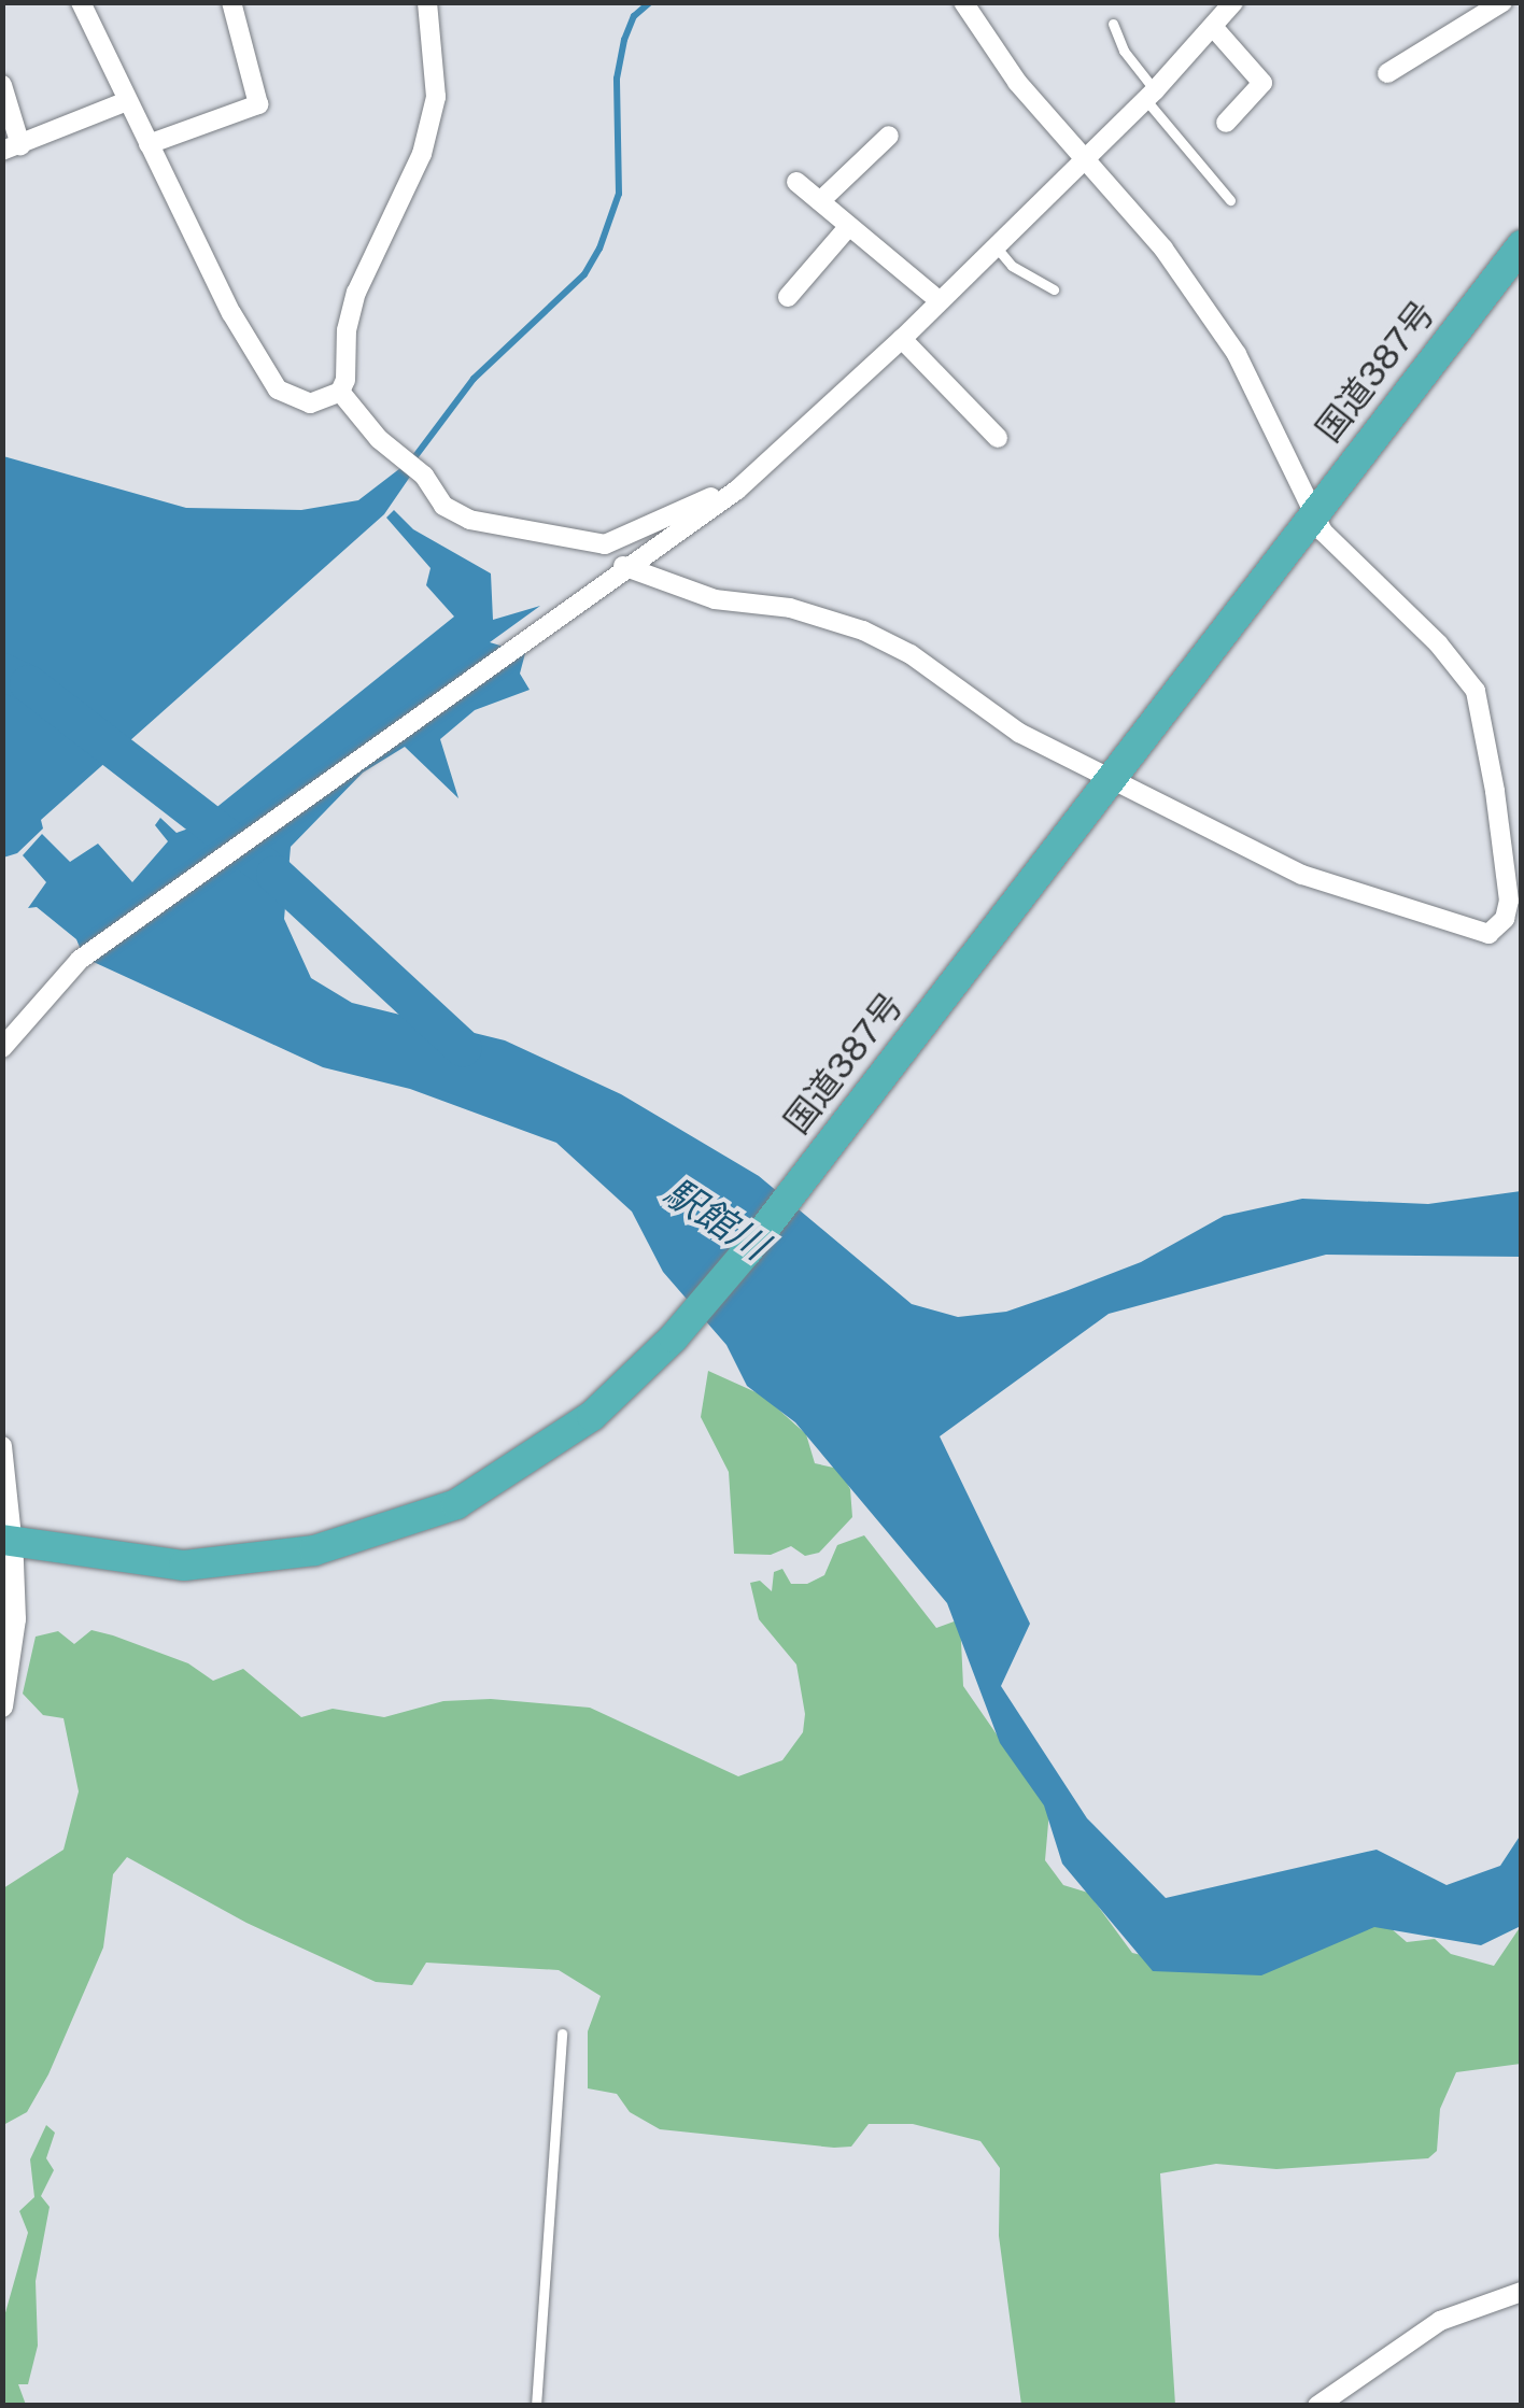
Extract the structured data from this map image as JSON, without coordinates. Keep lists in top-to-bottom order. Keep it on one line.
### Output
{"streets":{"highway":["国道387号"]},"water":["駅館川"]}
